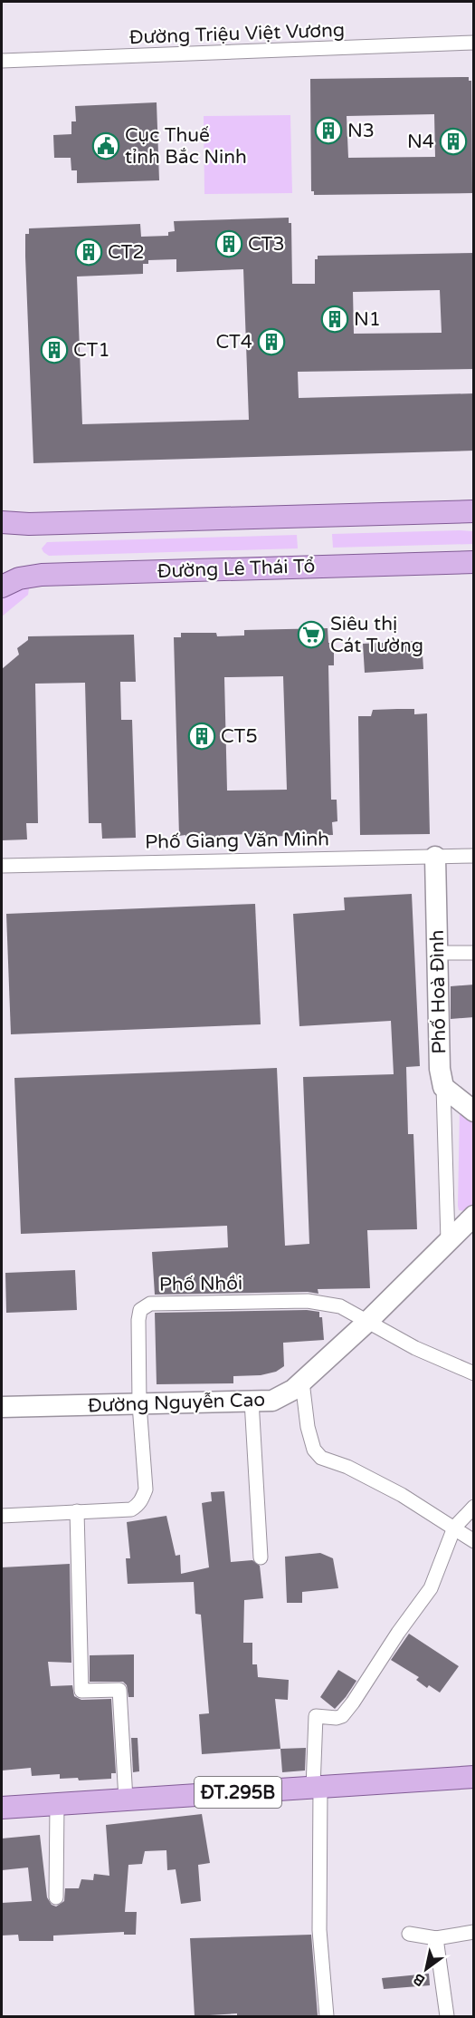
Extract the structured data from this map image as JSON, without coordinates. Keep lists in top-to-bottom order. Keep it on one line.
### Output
{"streets":{"main road":["Đường Lê Thái Tổ","Phố Hoà Đình","Đường Nguyễn Cao","ĐT.295B"],"street":["Đường Triệu Việt Vương","Phố Giang Văn Minh","Phố Nhồi"]},"crossings":[["Phố Giang Văn Minh","Phố Hoà Đình"],["Phố Nhồi","Đường Nguyễn Cao"]],"places":{"building":["N3","N4","CT3","CT2","N1","CT4","CT1","CT5"],"public building":["Cục Thuế tỉnh Bắc Ninh"],"supermarket":["Siêu thị Cát Tường"]},"north":"bottom left"}
